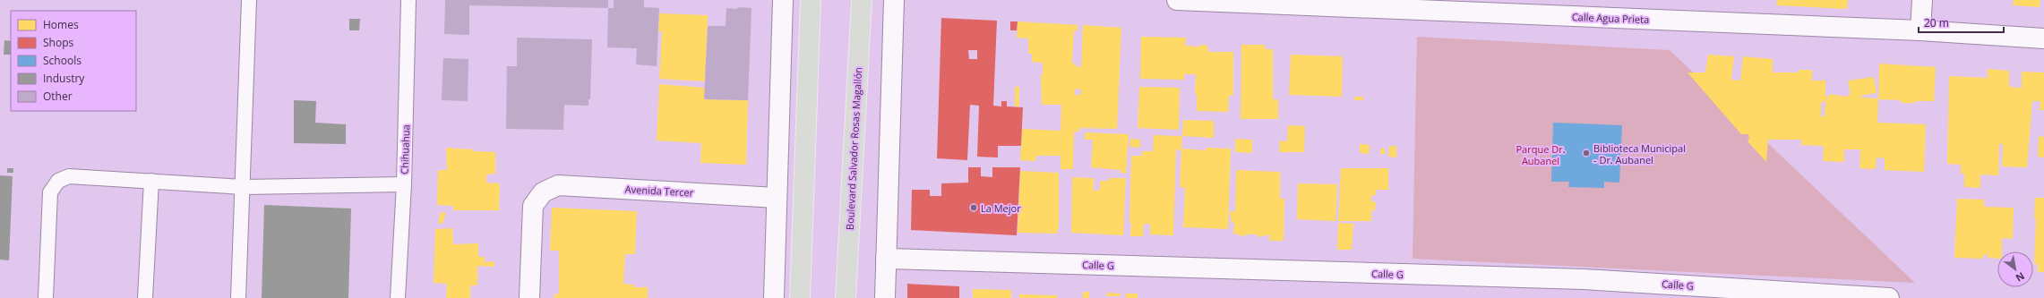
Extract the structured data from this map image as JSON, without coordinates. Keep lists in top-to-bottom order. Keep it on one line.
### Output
{"streets":{"highway":["Boulevard Salvador Rosas Magallón"],"street":["Calle Agua Prieta","Avenida Tercer","Calle G"],"lane":["Chihuahua"]},"parks":["Parque Dr. Aubanel"],"places":["Biblioteca Municipal - Dr. Aubanel","La Mejor"],"legend":["Homes","Shops","Schools","Industry","Other"],"scale_bar":"20 m","north":"bottom right"}
